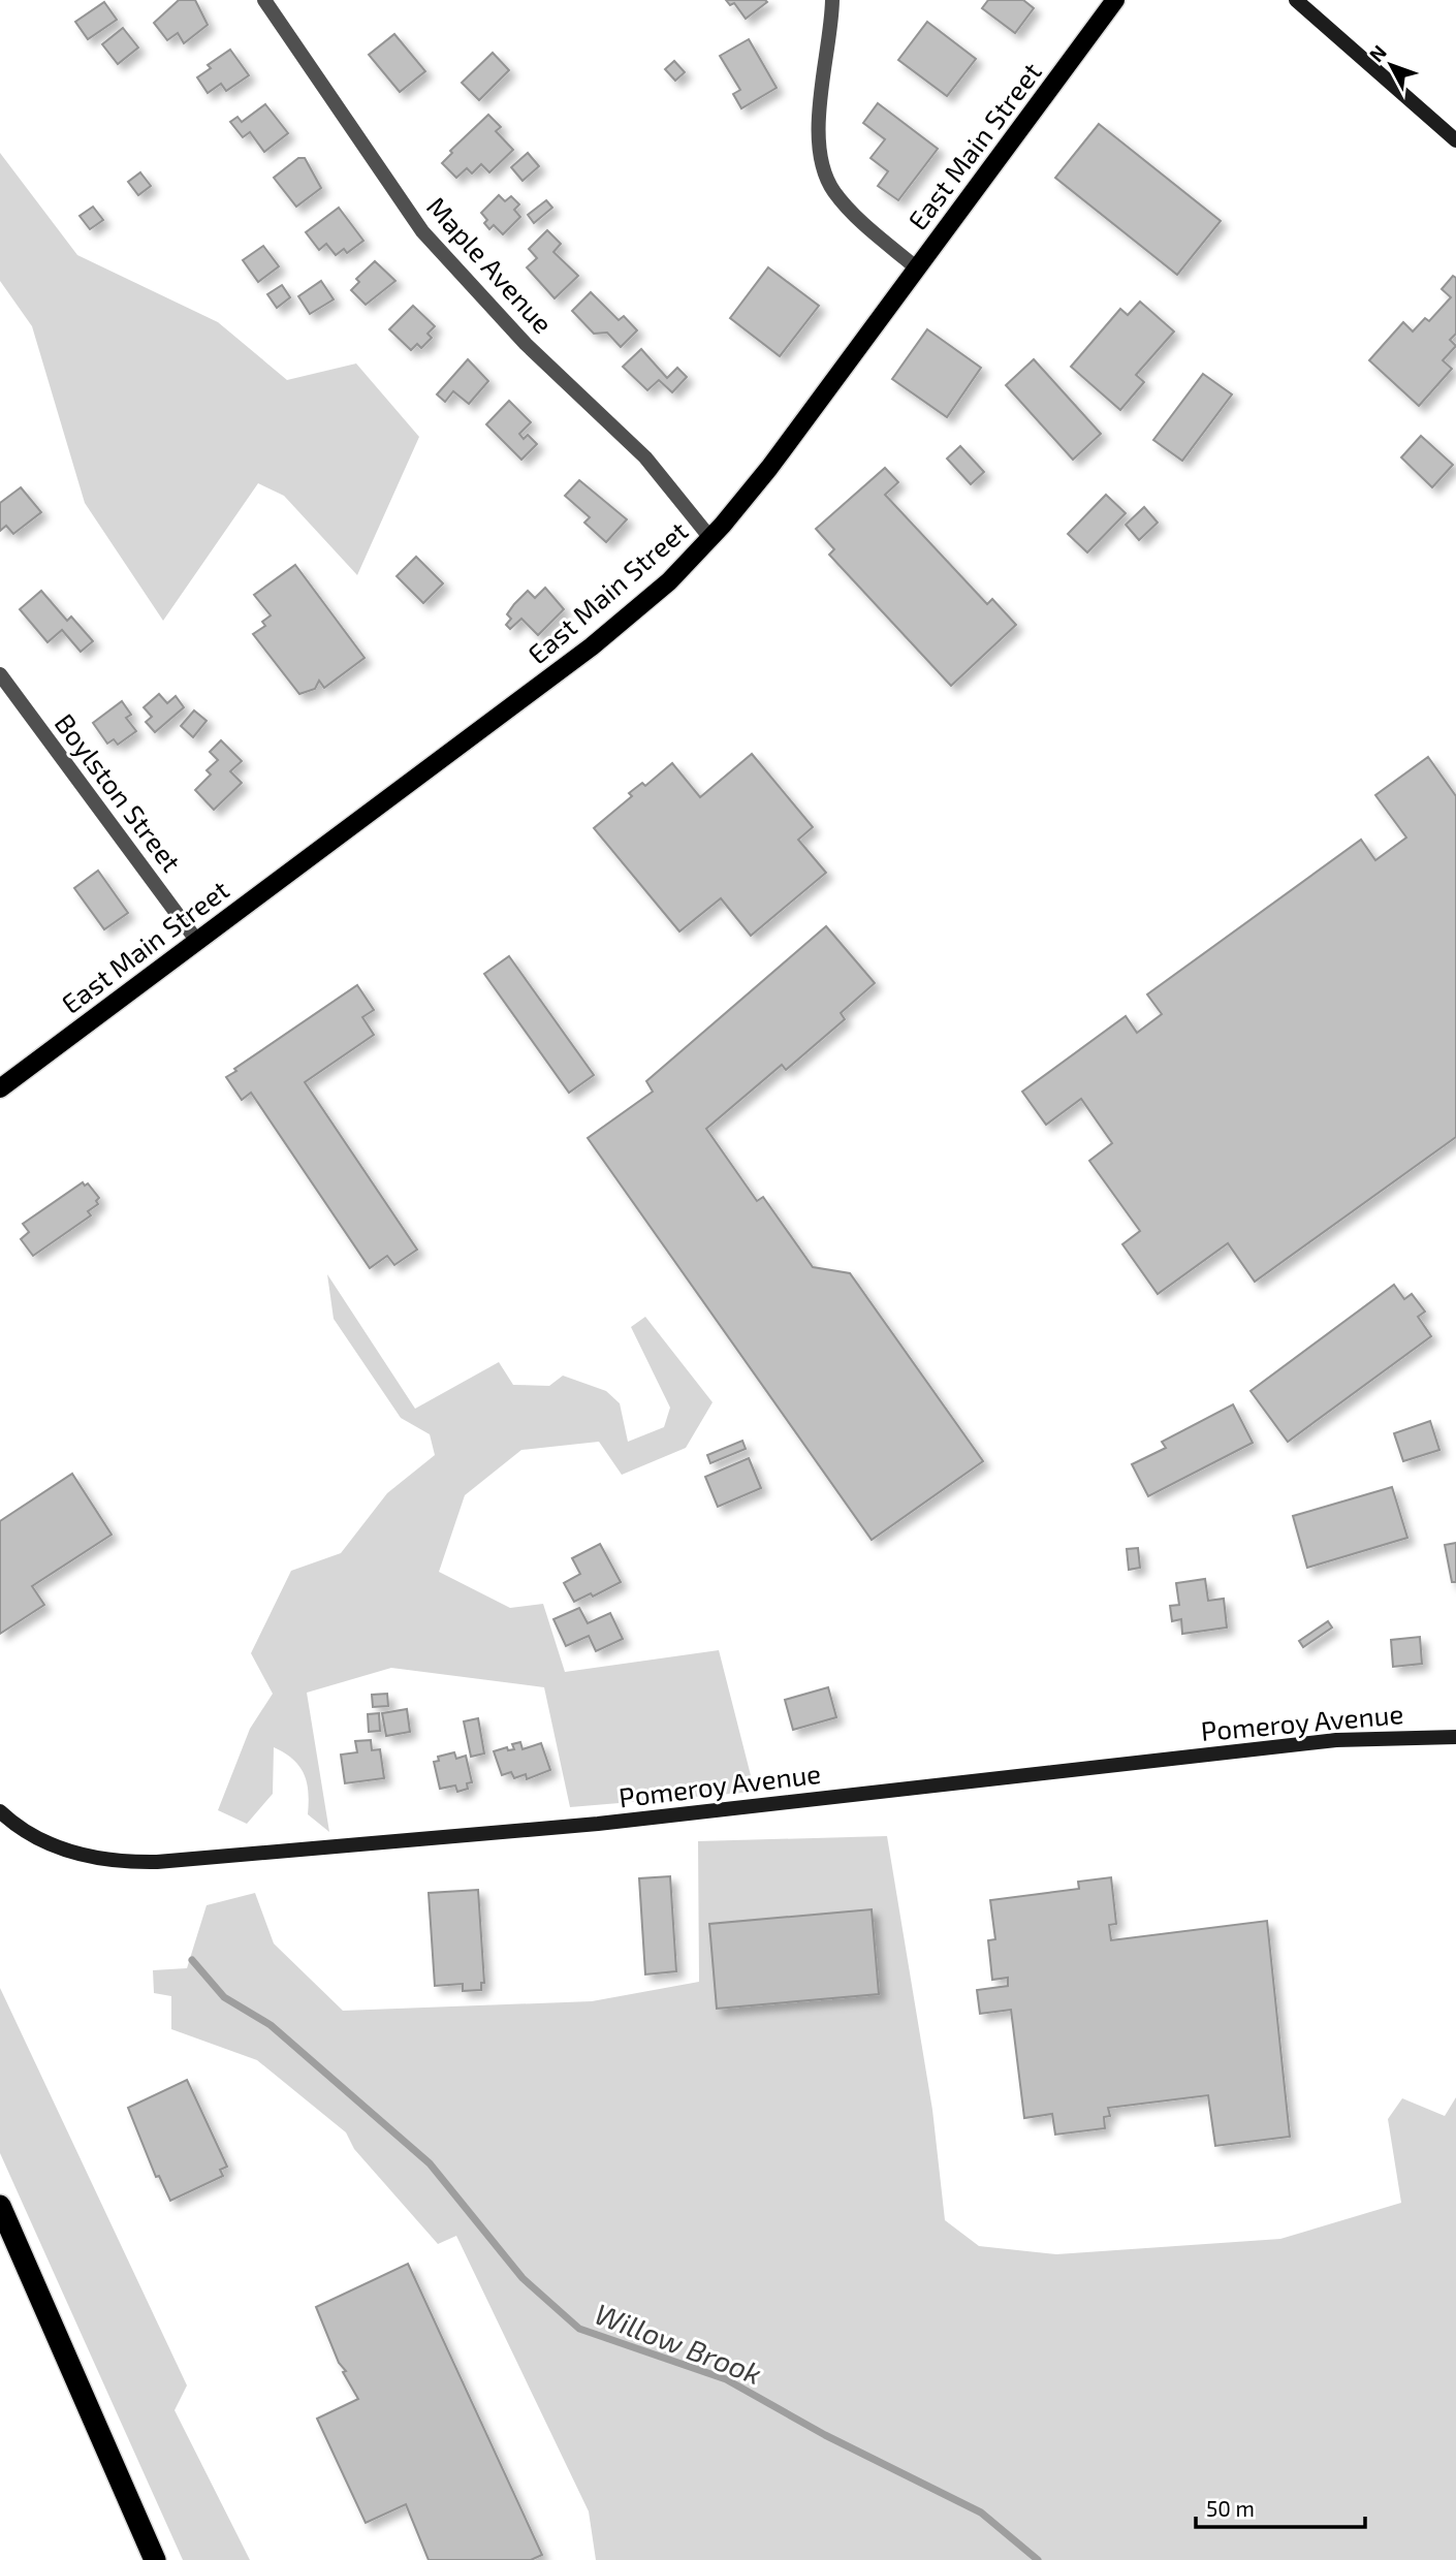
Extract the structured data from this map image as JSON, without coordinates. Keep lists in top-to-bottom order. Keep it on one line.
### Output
{"streets":{"main road":["East Main Street","Pomeroy Avenue"],"street":["Maple Avenue","Boylston Street"]},"crossings":[["East Main Street","Maple Avenue"],["East Main Street","Boylston Street"]],"water":["Willow Brook"],"scale_bar":"50 m","north":"top left"}
